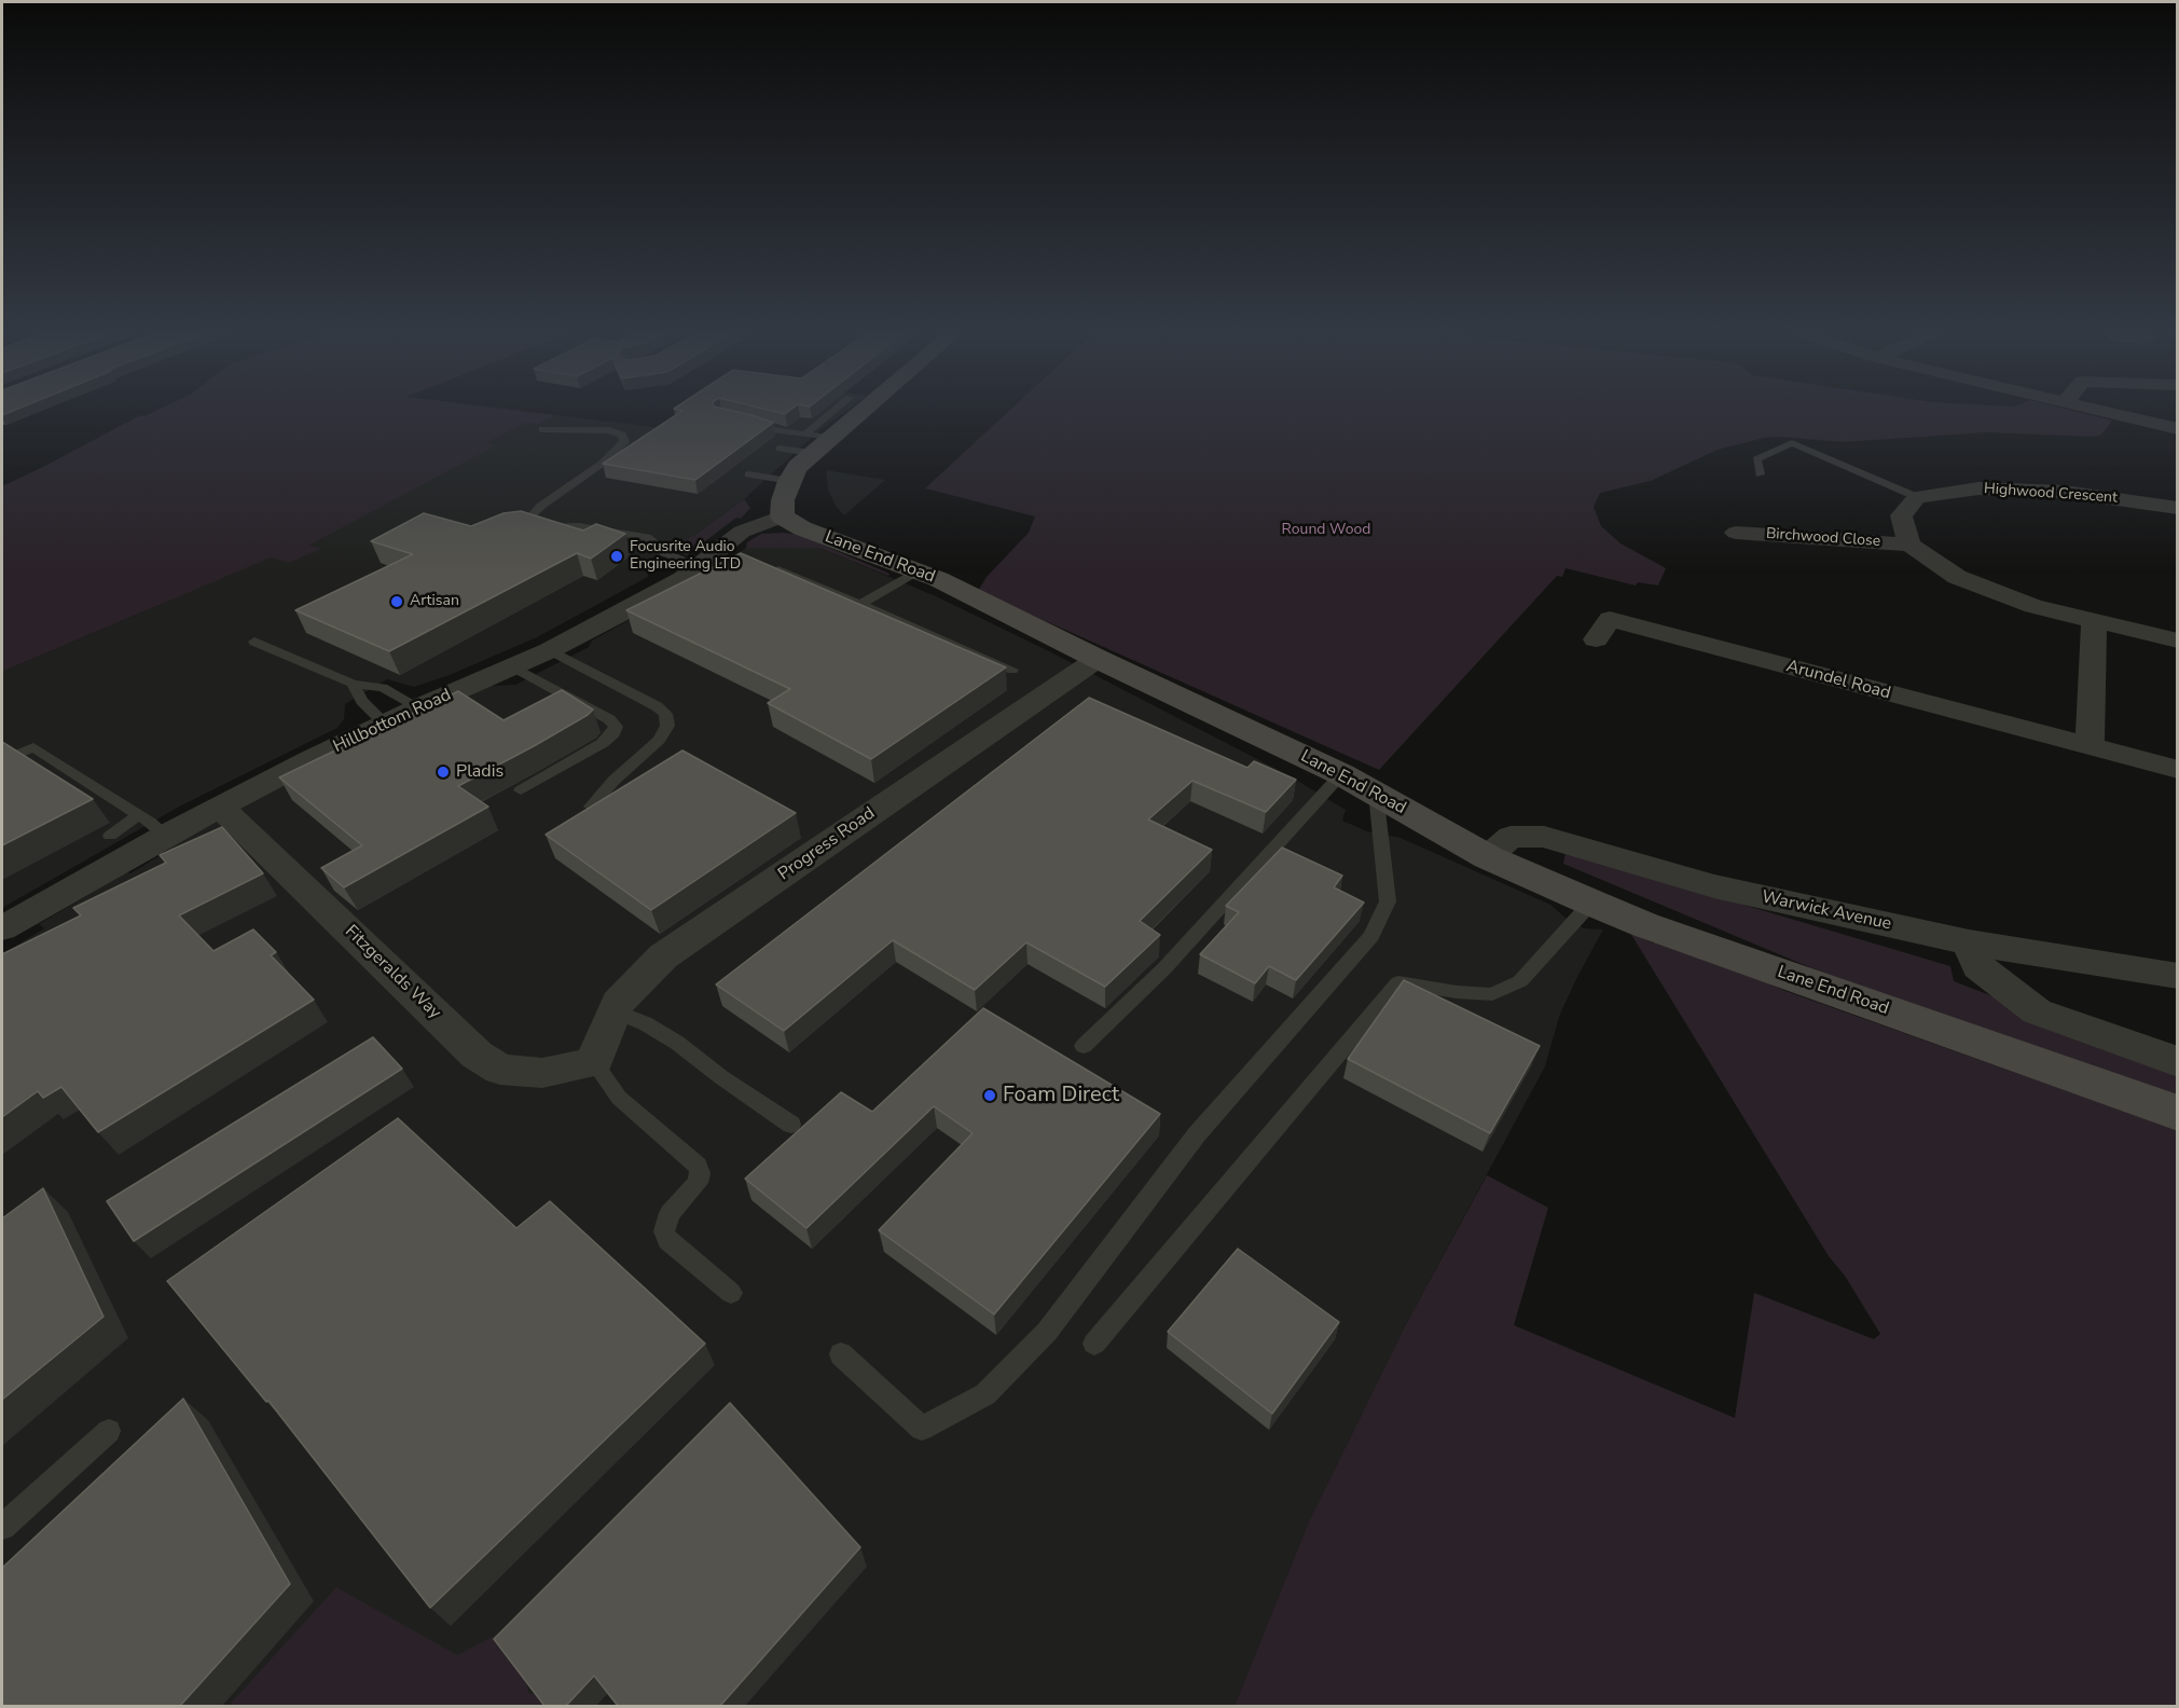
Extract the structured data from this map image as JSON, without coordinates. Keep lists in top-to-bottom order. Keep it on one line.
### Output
{"streets":{"street":["Highwood Crescent","Birchwood Close","Lane End Road","Arundel Road","Hillbottom Road","Progress Road","Warwick Avenue","Fitzgeralds Way"]},"crossings":[["Lane End Road","Hillbottom Road"],["Lane End Road","Progress Road"],["Lane End Road","Warwick Avenue"],["Hillbottom Road","Fitzgeralds Way"],["Progress Road","Fitzgeralds Way"]],"parks":["Round Wood"],"places":["Focusrite Audio Engineering LTD","Artisan","Pladis","Foam Direct"]}
